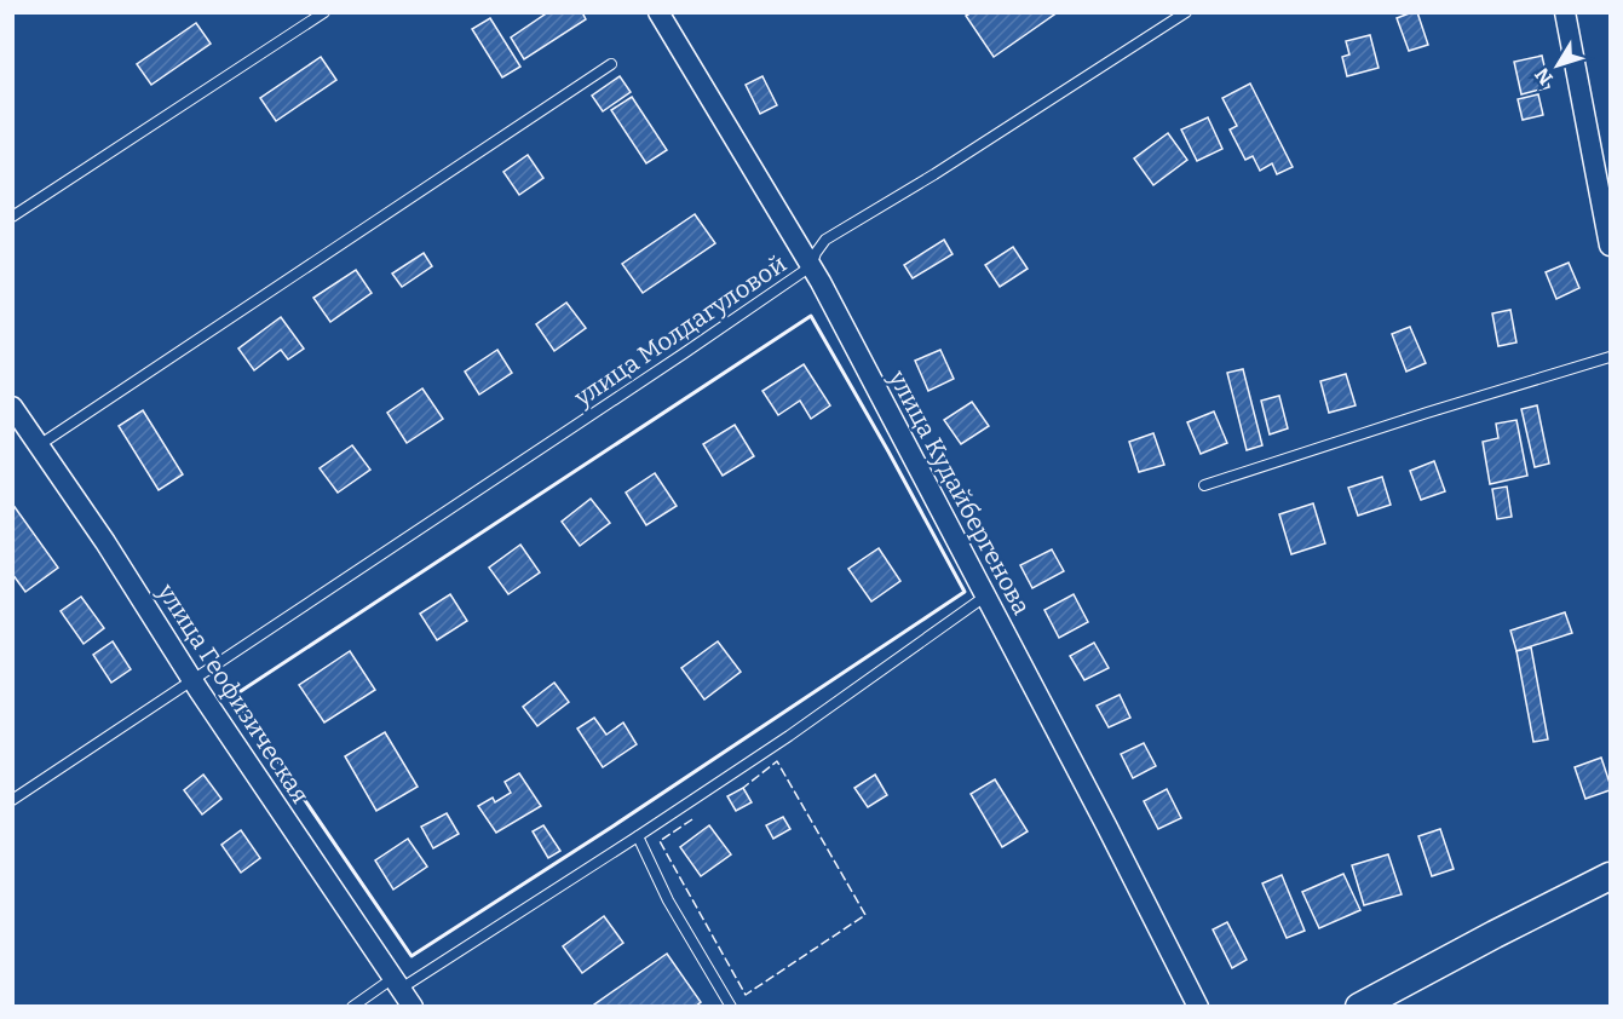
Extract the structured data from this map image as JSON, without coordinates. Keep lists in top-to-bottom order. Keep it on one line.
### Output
{"streets":{"street":["улица Кудайбергенова","улица Геофизическая"],"lane":["улица Молдагуловой"]},"crossings":[["улица Молдагуловой","улица Кудайбергенова"],["улица Молдагуловой","улица Геофизическая"]],"north":"bottom left"}
